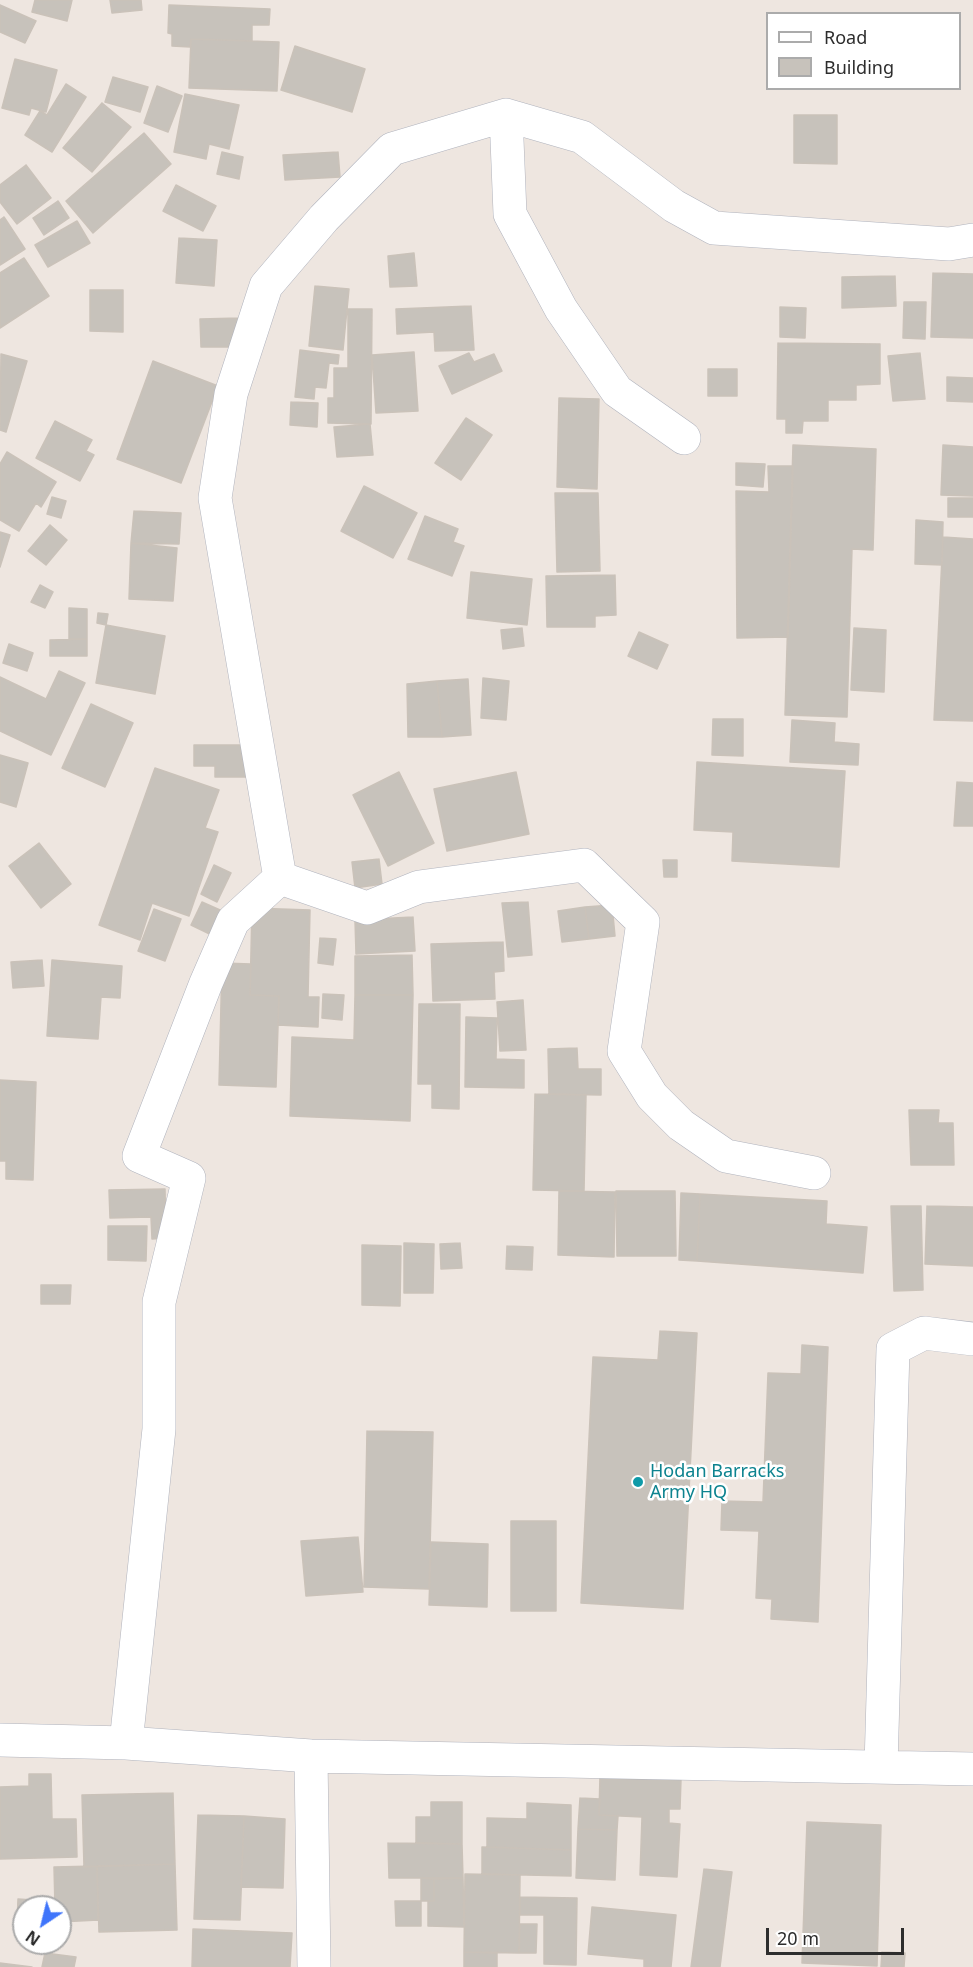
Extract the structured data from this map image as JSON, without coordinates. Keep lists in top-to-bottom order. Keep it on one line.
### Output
{"places":["Hodan Barracks Army HQ"],"legend":["Road","Building"],"scale_bar":"20 m","north":"bottom left"}
